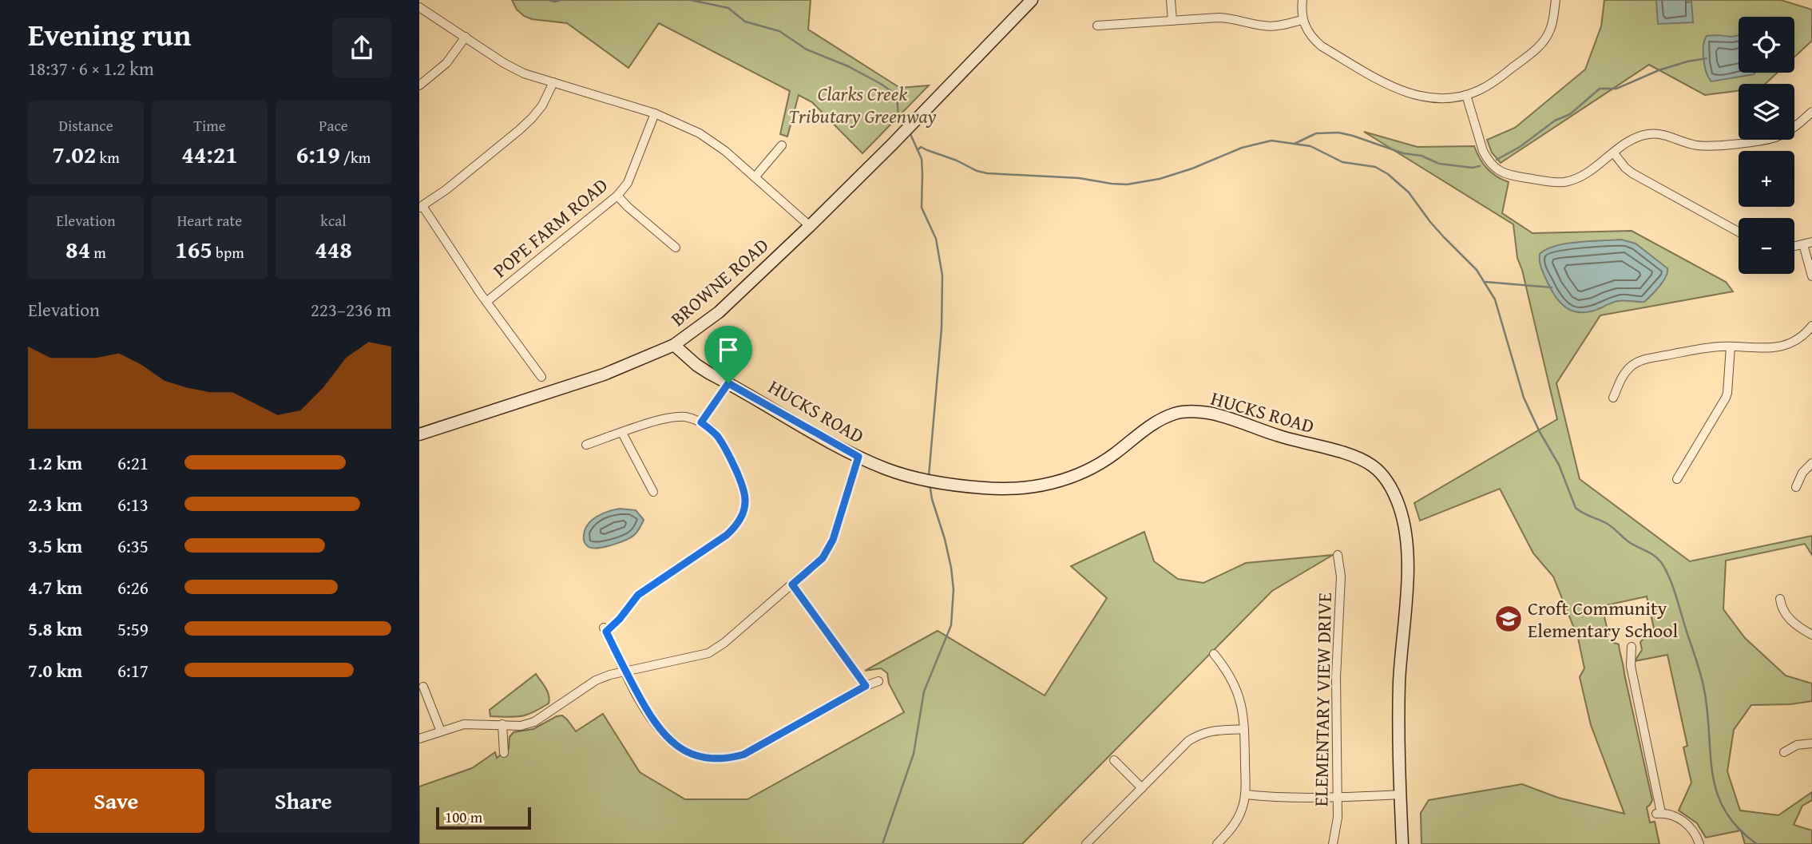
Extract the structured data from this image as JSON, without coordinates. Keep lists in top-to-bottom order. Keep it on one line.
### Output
{"streets":{"main road":["BROWNE ROAD","HUCKS ROAD"],"street":["POPE FARM ROAD","ELEMENTARY VIEW DRIVE"]},"crossings":[["BROWNE ROAD","HUCKS ROAD"]],"parks":["Clarks Creek Tributary Greenway"],"places":{"school or university":["Croft Community Elementary School"]},"scale_bar":"100 m","page":{"heading":["Evening run","18:37 · 6 × 1.2 km"],"map_buttons":["+","−"],"stats":[["Distance","7.02 km"],["Time","44:21"],["Pace","6:19 /km"],["Elevation","84 m"],["Heart rate","165 bpm"],["kcal","448"]],"chart":["Elevation","223–236 m"],"list":[{"name":"1.2 km","note":"6:21"},{"name":"2.3 km","note":"6:13"},{"name":"3.5 km","note":"6:35"},{"name":"4.7 km","note":"6:26"},{"name":"5.8 km","note":"5:59"},{"name":"7.0 km","note":"6:17"}],"buttons":["Save","Share"],"scale":"100 m"}}
